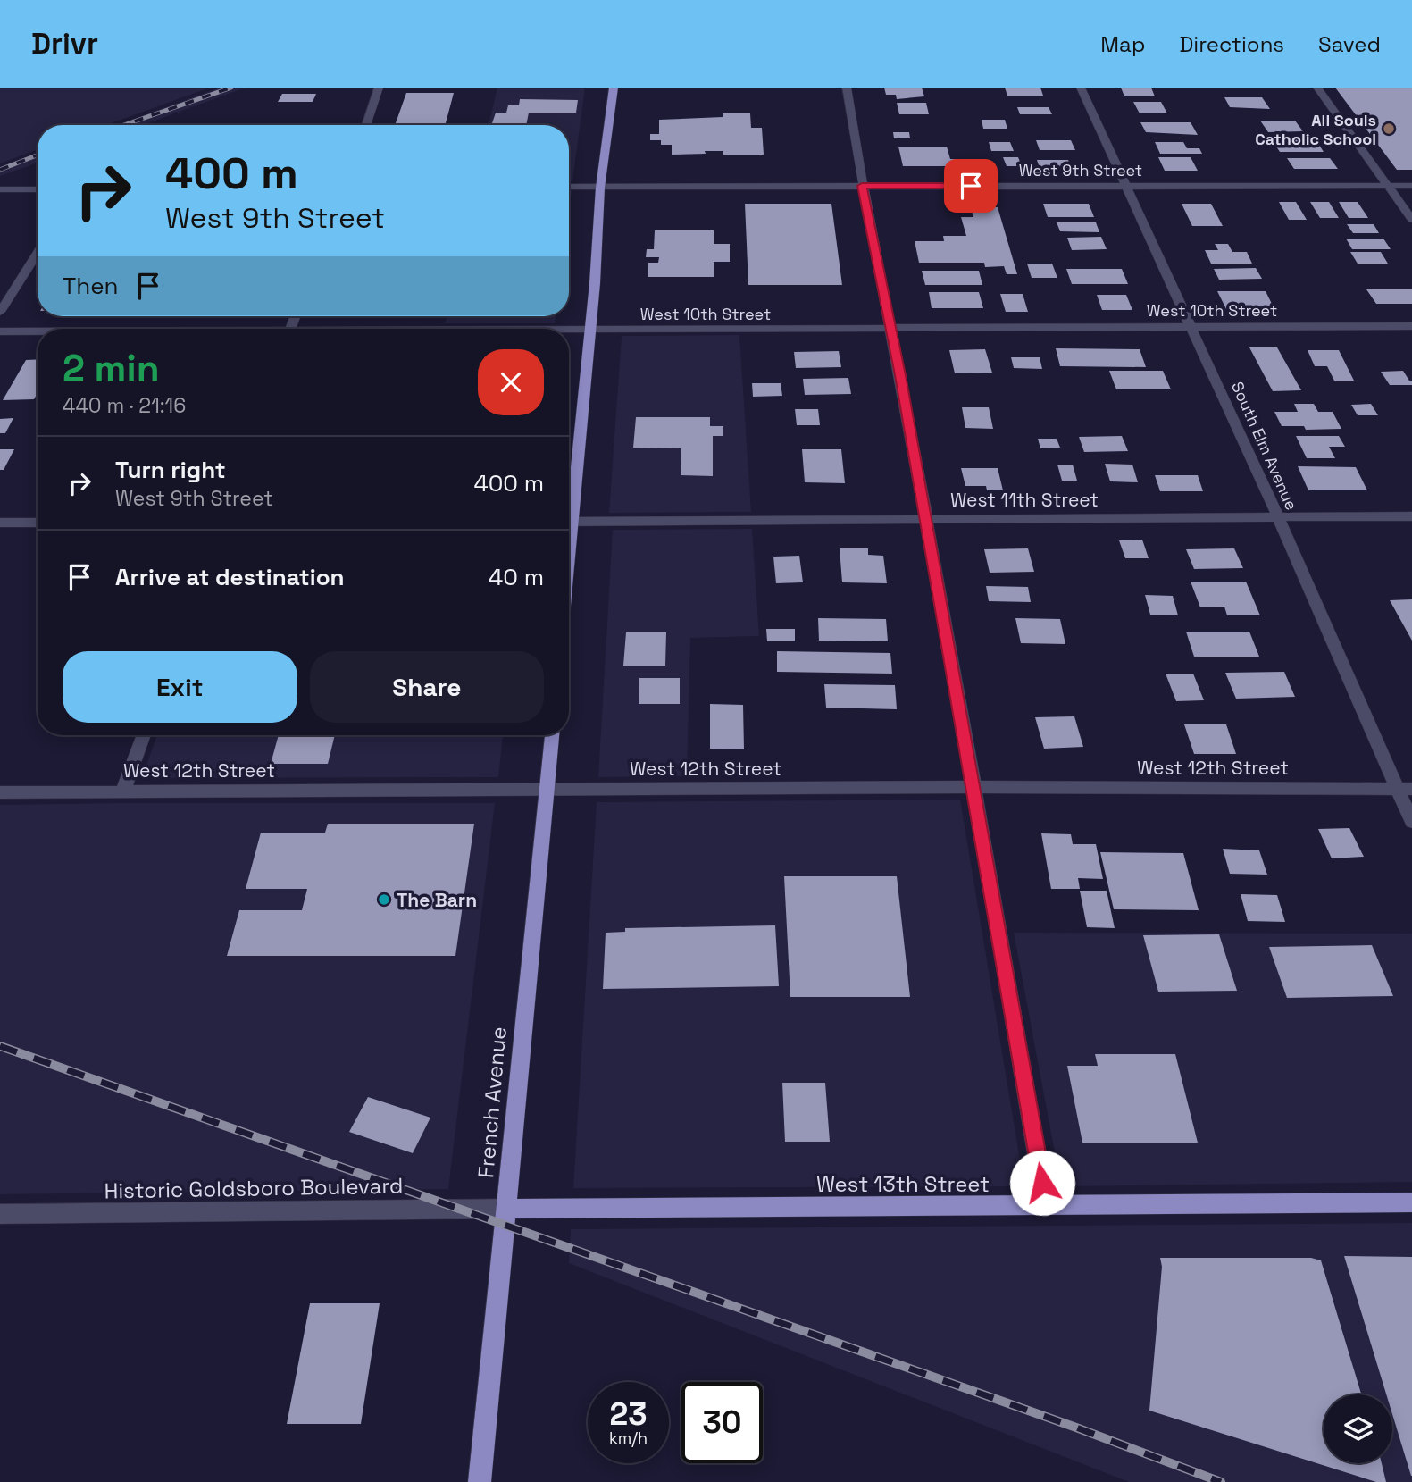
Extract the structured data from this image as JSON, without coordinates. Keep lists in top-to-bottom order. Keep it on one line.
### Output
{"streets":{"main road":["French Avenue","West 13th Street"],"street":["West 9th Street","West 10th Street","South Elm Avenue","West 11th Street","West 12th Street","Historic Goldsboro Boulevard"]},"crossings":[["West 9th Street","South Elm Avenue"],["West 10th Street","South Elm Avenue"],["South Elm Avenue","West 11th Street"],["South Elm Avenue","West 12th Street"],["West 12th Street","French Avenue"],["French Avenue","West 13th Street"],["French Avenue","Historic Goldsboro Boulevard"],["West 13th Street","Historic Goldsboro Boulevard"]],"places":["All Souls Catholic School","The Barn"],"page":{"header":"Drivr","nav":["Map","Directions","Saved"],"turn":["400 m","West 9th Street"],"then":"Then","heading":["2 min","440 m · 21:16"],"list":[{"name":"Turn right","note":"West 9th Street","value":"400 m"},{"name":"Arrive at destination","value":"40 m"}],"buttons":["Exit","Share"],"speed":"23 km/h","limit":"30"}}
